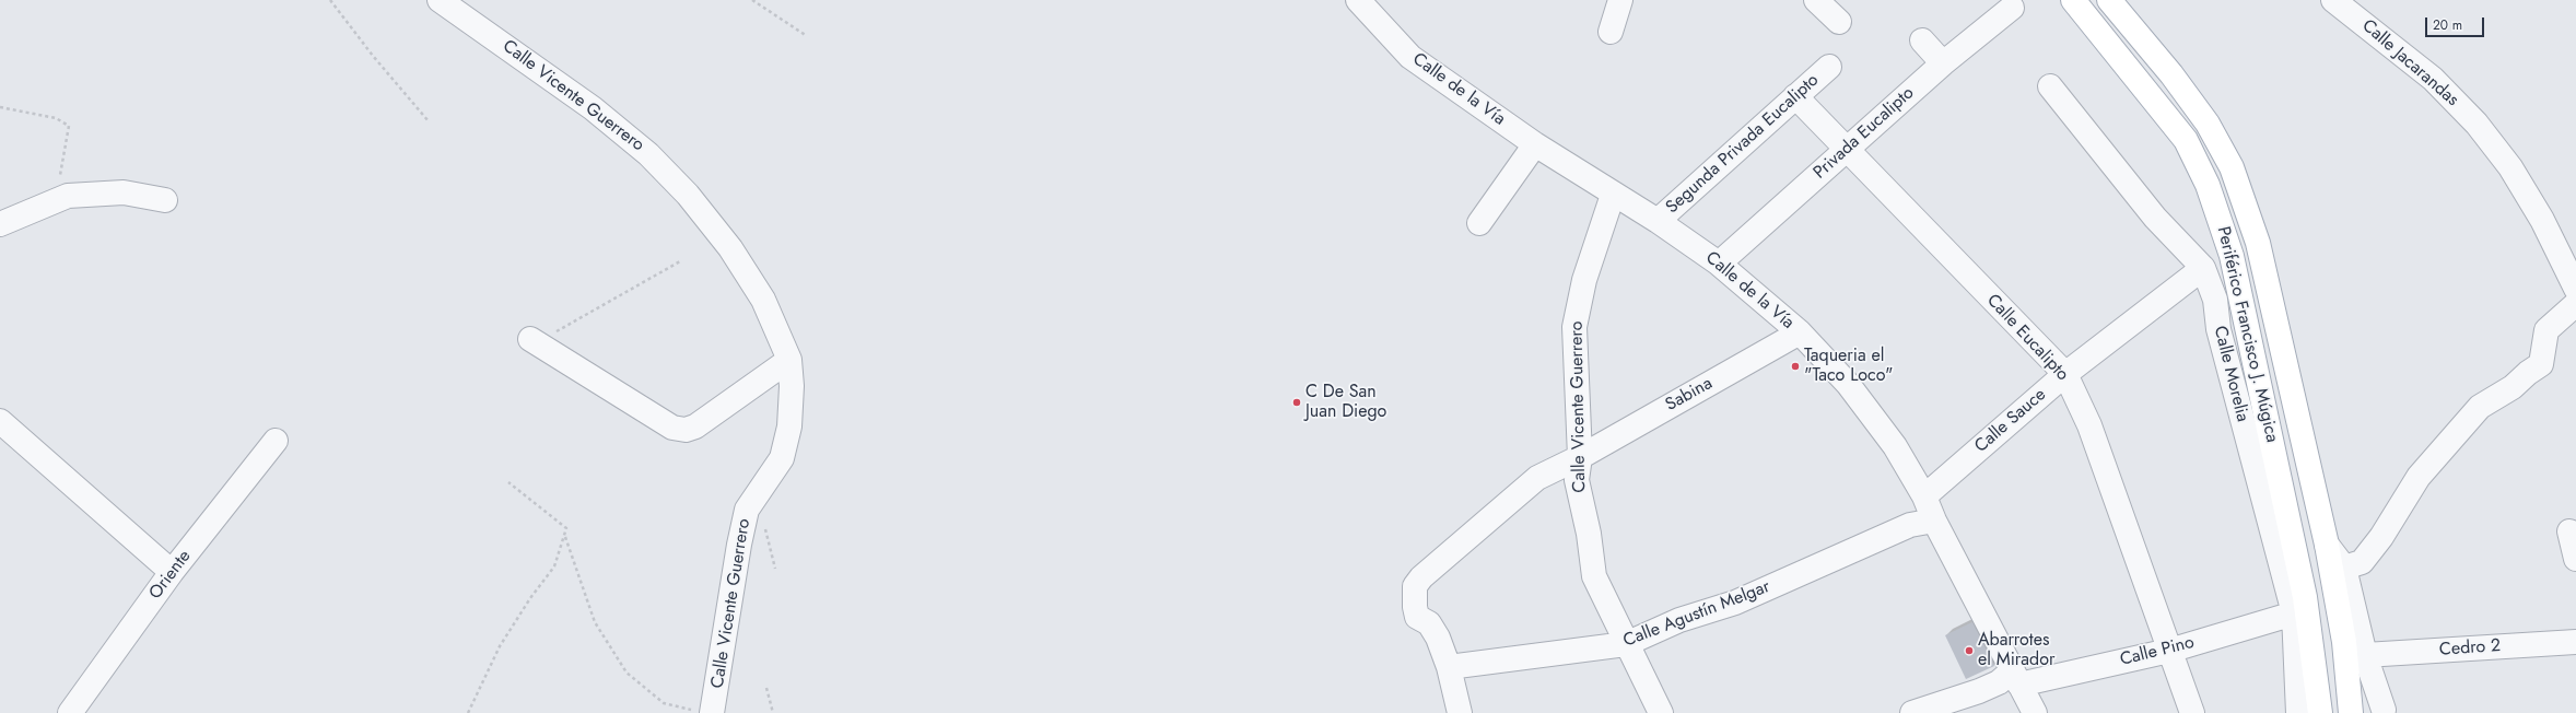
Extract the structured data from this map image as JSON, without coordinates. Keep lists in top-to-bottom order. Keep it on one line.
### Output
{"streets":{"main road":["Periférico Francisco J. Múgica"],"street":["Calle Jacarandas","Calle de la Vía","Calle Vicente Guerrero","Privada Eucalipto","Segunda Privada Eucalipto","Calle Eucalipto","Calle Morelia","Sabina","Calle Sauce","Oriente","Calle Agustín Melgar","Cedro 2","Calle Pino"]},"crossings":[["Calle de la Vía","Calle Vicente Guerrero"],["Calle de la Vía","Privada Eucalipto"],["Calle de la Vía","Segunda Privada Eucalipto"],["Calle de la Vía","Sabina"],["Calle de la Vía","Calle Sauce"],["Calle de la Vía","Calle Agustín Melgar"],["Calle de la Vía","Calle Pino"],["Calle Vicente Guerrero","Sabina"],["Calle Vicente Guerrero","Calle Agustín Melgar"],["Privada Eucalipto","Calle Eucalipto"],["Segunda Privada Eucalipto","Calle Eucalipto"],["Calle Eucalipto","Calle Sauce"],["Calle Eucalipto","Calle Pino"],["Calle Morelia","Calle Sauce"],["Calle Morelia","Calle Pino"],["Sabina","Calle Agustín Melgar"]],"places":["Taqueria el \"Taco Loco\"","C De San Juan Diego","Abarrotes el Mirador"],"scale_bar":"20 m"}
